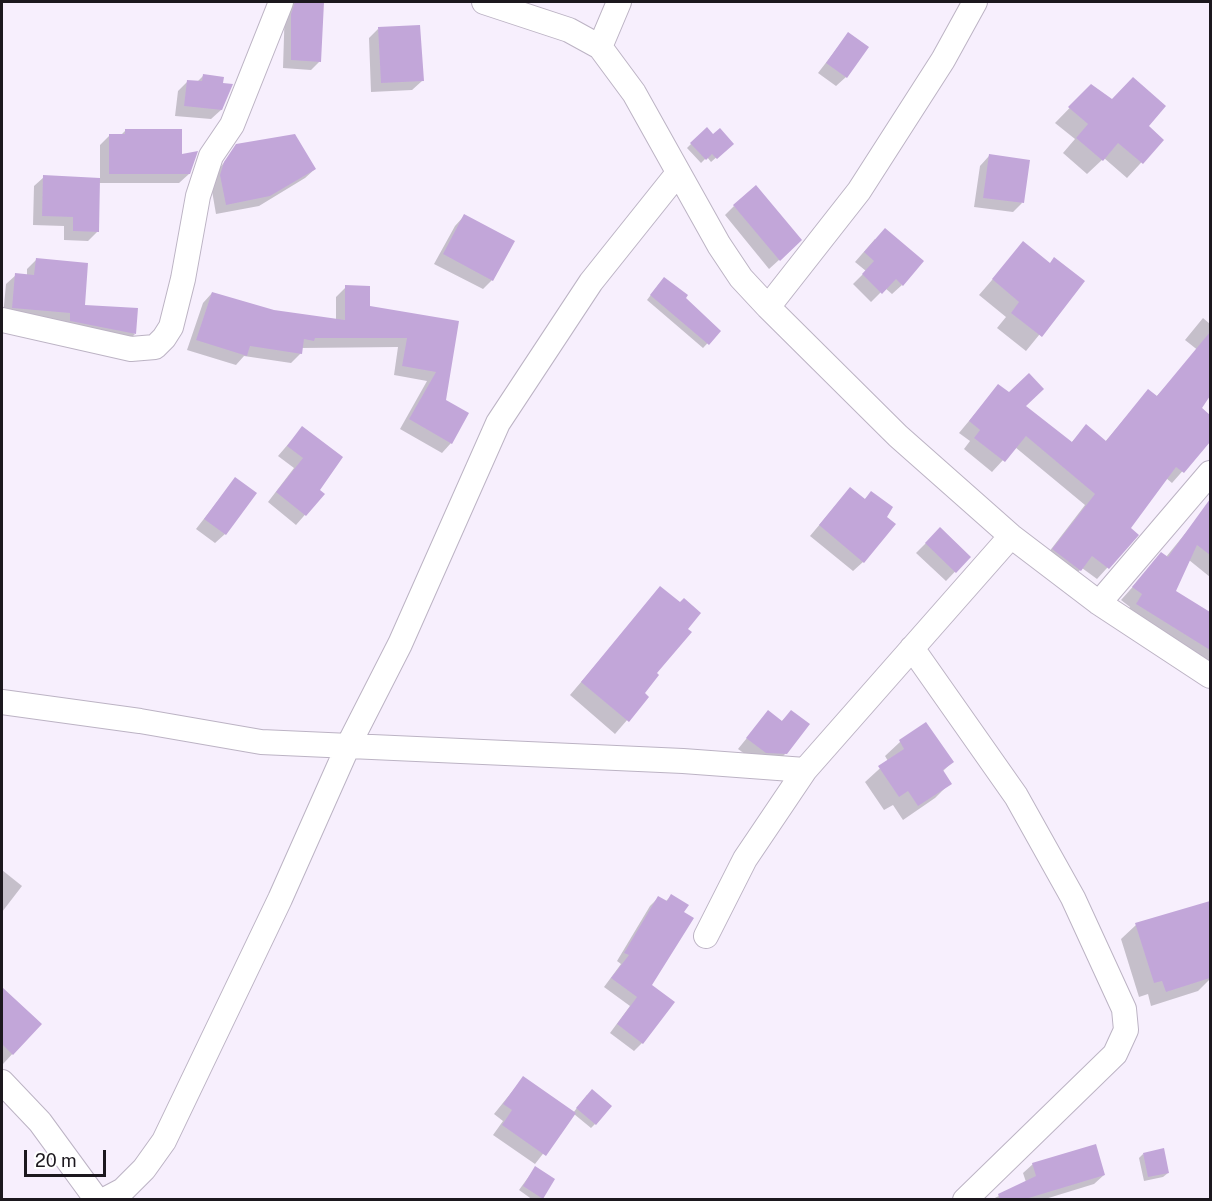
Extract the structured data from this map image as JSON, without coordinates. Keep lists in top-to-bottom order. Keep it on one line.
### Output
{"scale_bar":"20 m"}
